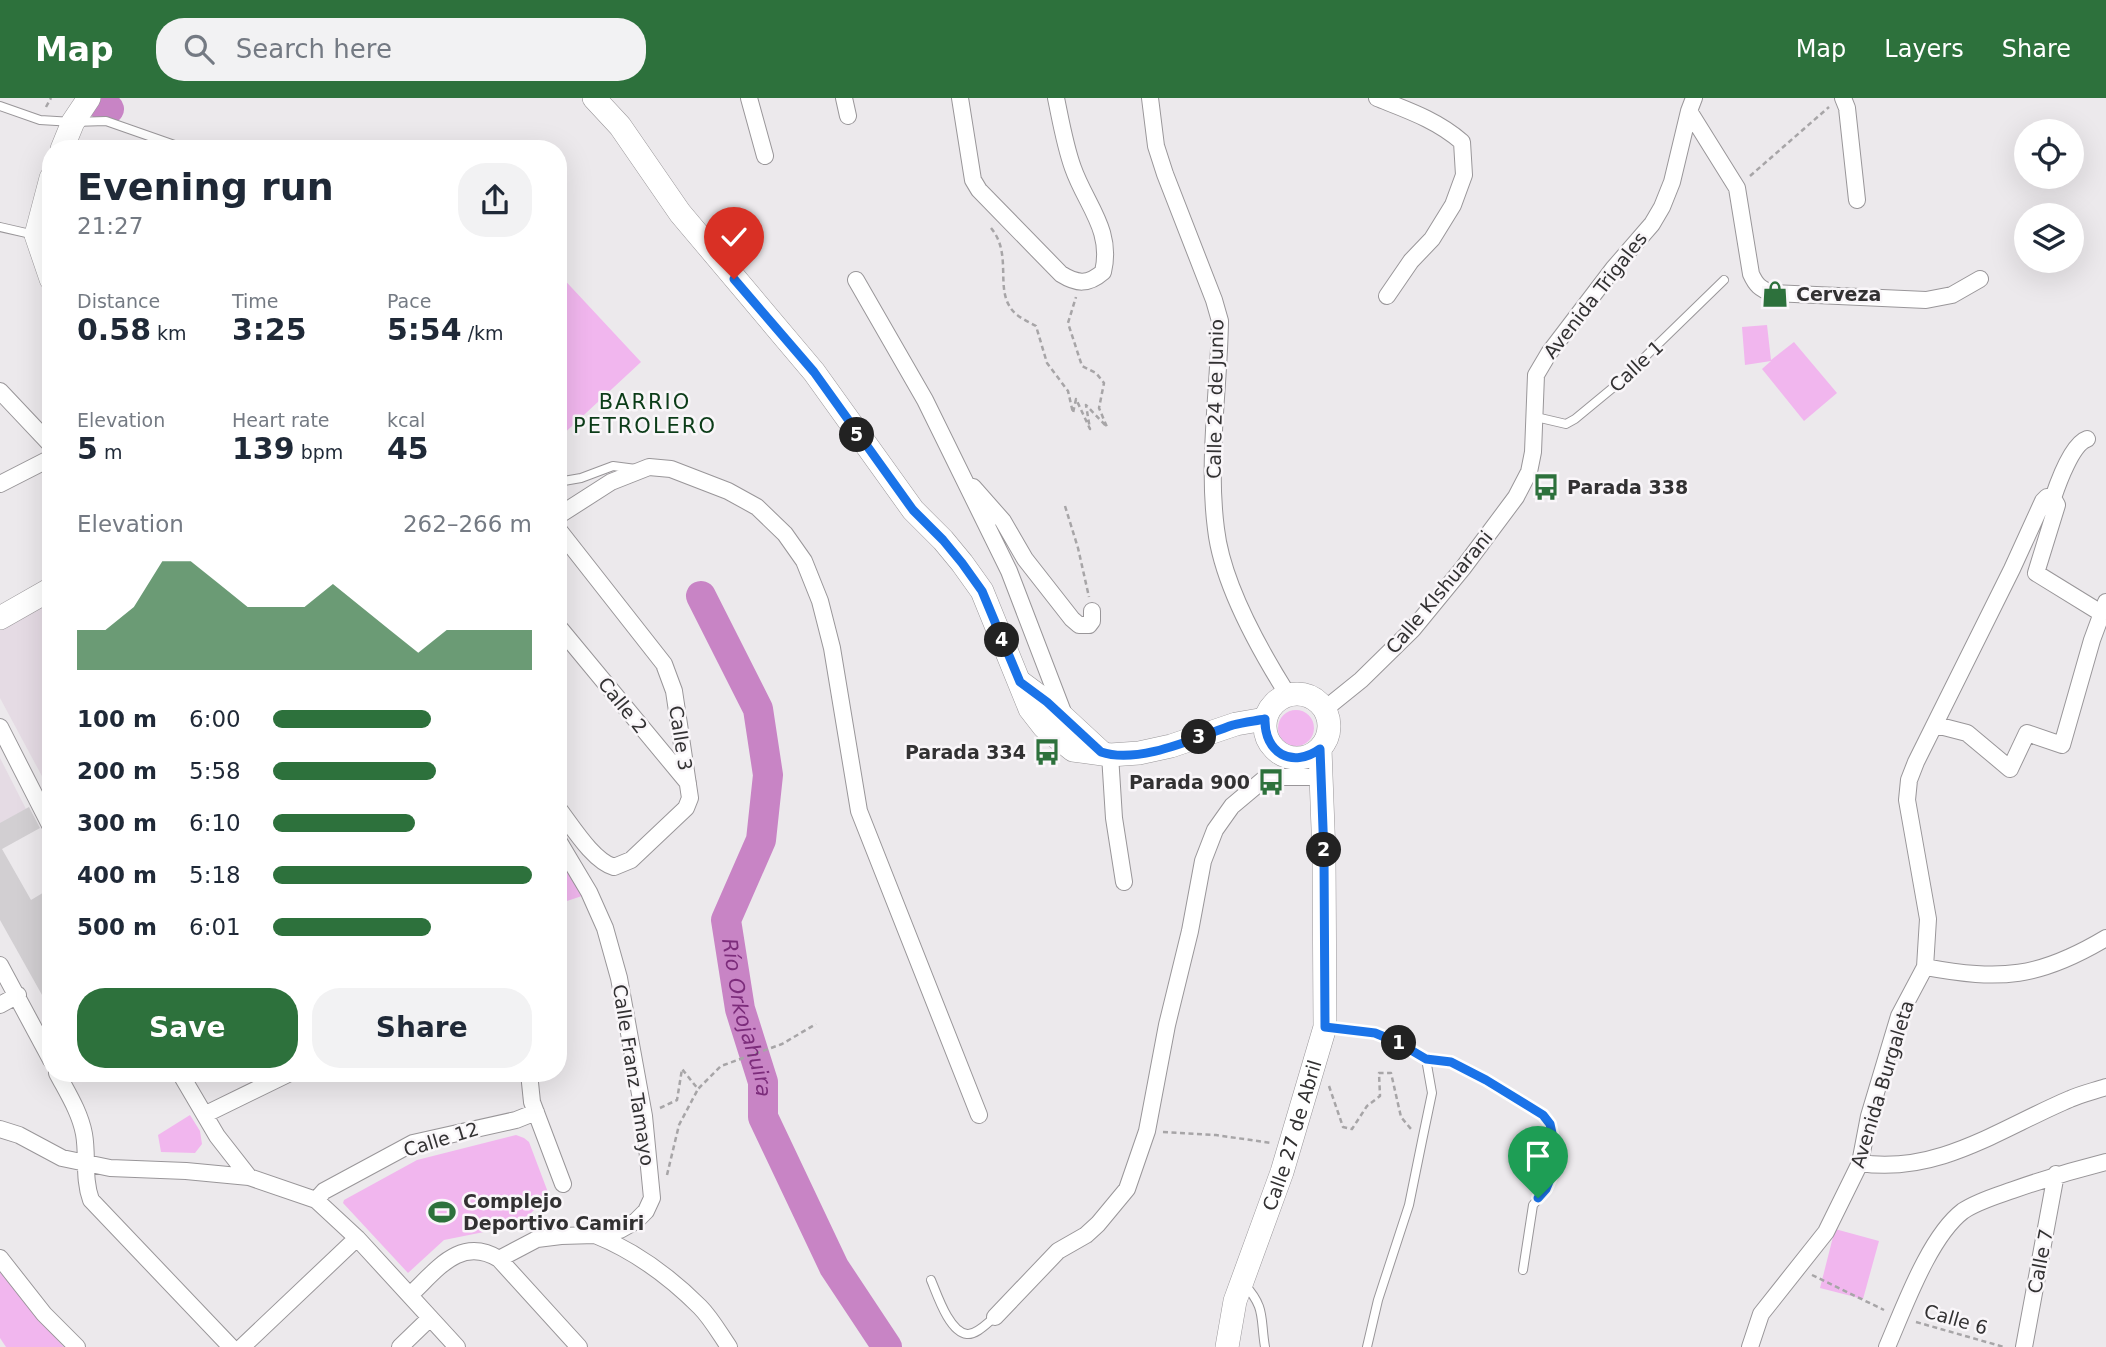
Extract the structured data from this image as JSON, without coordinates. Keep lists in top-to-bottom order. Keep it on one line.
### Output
{"streets":{"main road":["Calle 27 de Abril"],"street":["Avenida Trigales","Calle 24 de Junio","Calle KIshuarani","Calle 2","Calle 3","Calle Franz Tamayo","Avenida Burgaleta","Calle 12","Calle 7"],"lane":["Calle 1"],"path":["Calle 6"]},"crossings":[["Avenida Trigales","Calle 1"],["Avenida Trigales","Calle KIshuarani"],["Calle 24 de Junio","Calle KIshuarani"],["Calle 24 de Junio","Calle 27 de Abril"],["Calle KIshuarani","Calle 27 de Abril"],["Calle 2","Calle 3"],["Avenida Burgaleta","Calle 6"]],"districts":["BARRIO PETROLERO"],"water":["Río Orkojahuira"],"places":{"shop":["Cerveza"],"bus stop":["Parada 338","Parada 334","Parada 900"],"sports":["Complejo Deportivo Camiri"]},"page":{"header":"Map","search":"Search here","nav":["Map","Layers","Share"],"heading":["Evening run","21:27"],"stats":[["Distance","0.58 km"],["Time","3:25"],["Pace","5:54 /km"],["Elevation","5 m"],["Heart rate","139 bpm"],["kcal","45"]],"pins":["5","4","3","2","1"],"chart":["Elevation","262–266 m"],"list":[{"name":"100 m","note":"6:00"},{"name":"200 m","note":"5:58"},{"name":"300 m","note":"6:10"},{"name":"400 m","note":"5:18"},{"name":"500 m","note":"6:01"}],"buttons":["Save","Share"]}}
